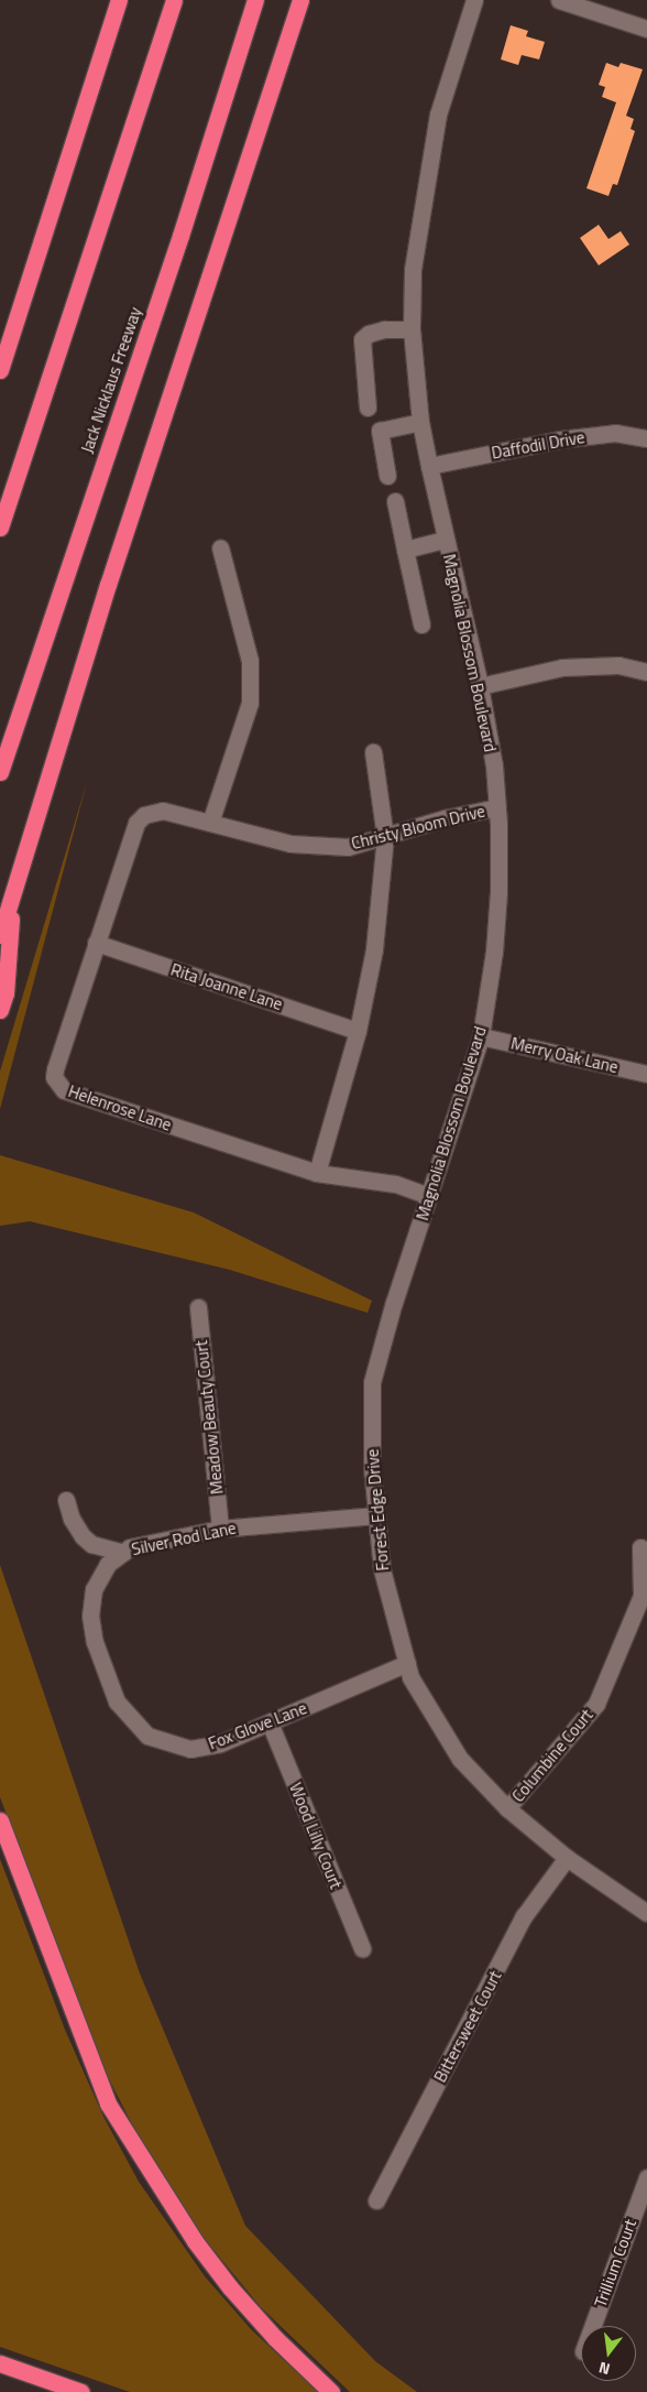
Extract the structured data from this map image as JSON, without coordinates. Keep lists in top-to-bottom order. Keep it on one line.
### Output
{"streets":{"highway":["Jack Nicklaus Freeway"],"street":["Daffodil Drive","Magnolia Blossom Boulevard","Christy Bloom Drive","Rita Joanne Lane","Merry Oak Lane","Helenrose Lane","Meadow Beauty Court","Forest Edge Drive","Silver Rod Lane","Fox Glove Lane","Columbine Court","Wood Lilly Court","Bittersweet Court","Trillium Court"]},"crossings":[["Daffodil Drive","Magnolia Blossom Boulevard"],["Magnolia Blossom Boulevard","Christy Bloom Drive"],["Magnolia Blossom Boulevard","Merry Oak Lane"],["Magnolia Blossom Boulevard","Helenrose Lane"],["Magnolia Blossom Boulevard","Forest Edge Drive"],["Christy Bloom Drive","Helenrose Lane"],["Rita Joanne Lane","Helenrose Lane"],["Meadow Beauty Court","Silver Rod Lane"],["Forest Edge Drive","Silver Rod Lane"],["Forest Edge Drive","Fox Glove Lane"],["Forest Edge Drive","Columbine Court"],["Forest Edge Drive","Bittersweet Court"],["Silver Rod Lane","Fox Glove Lane"],["Fox Glove Lane","Wood Lilly Court"]],"north":"bottom"}
